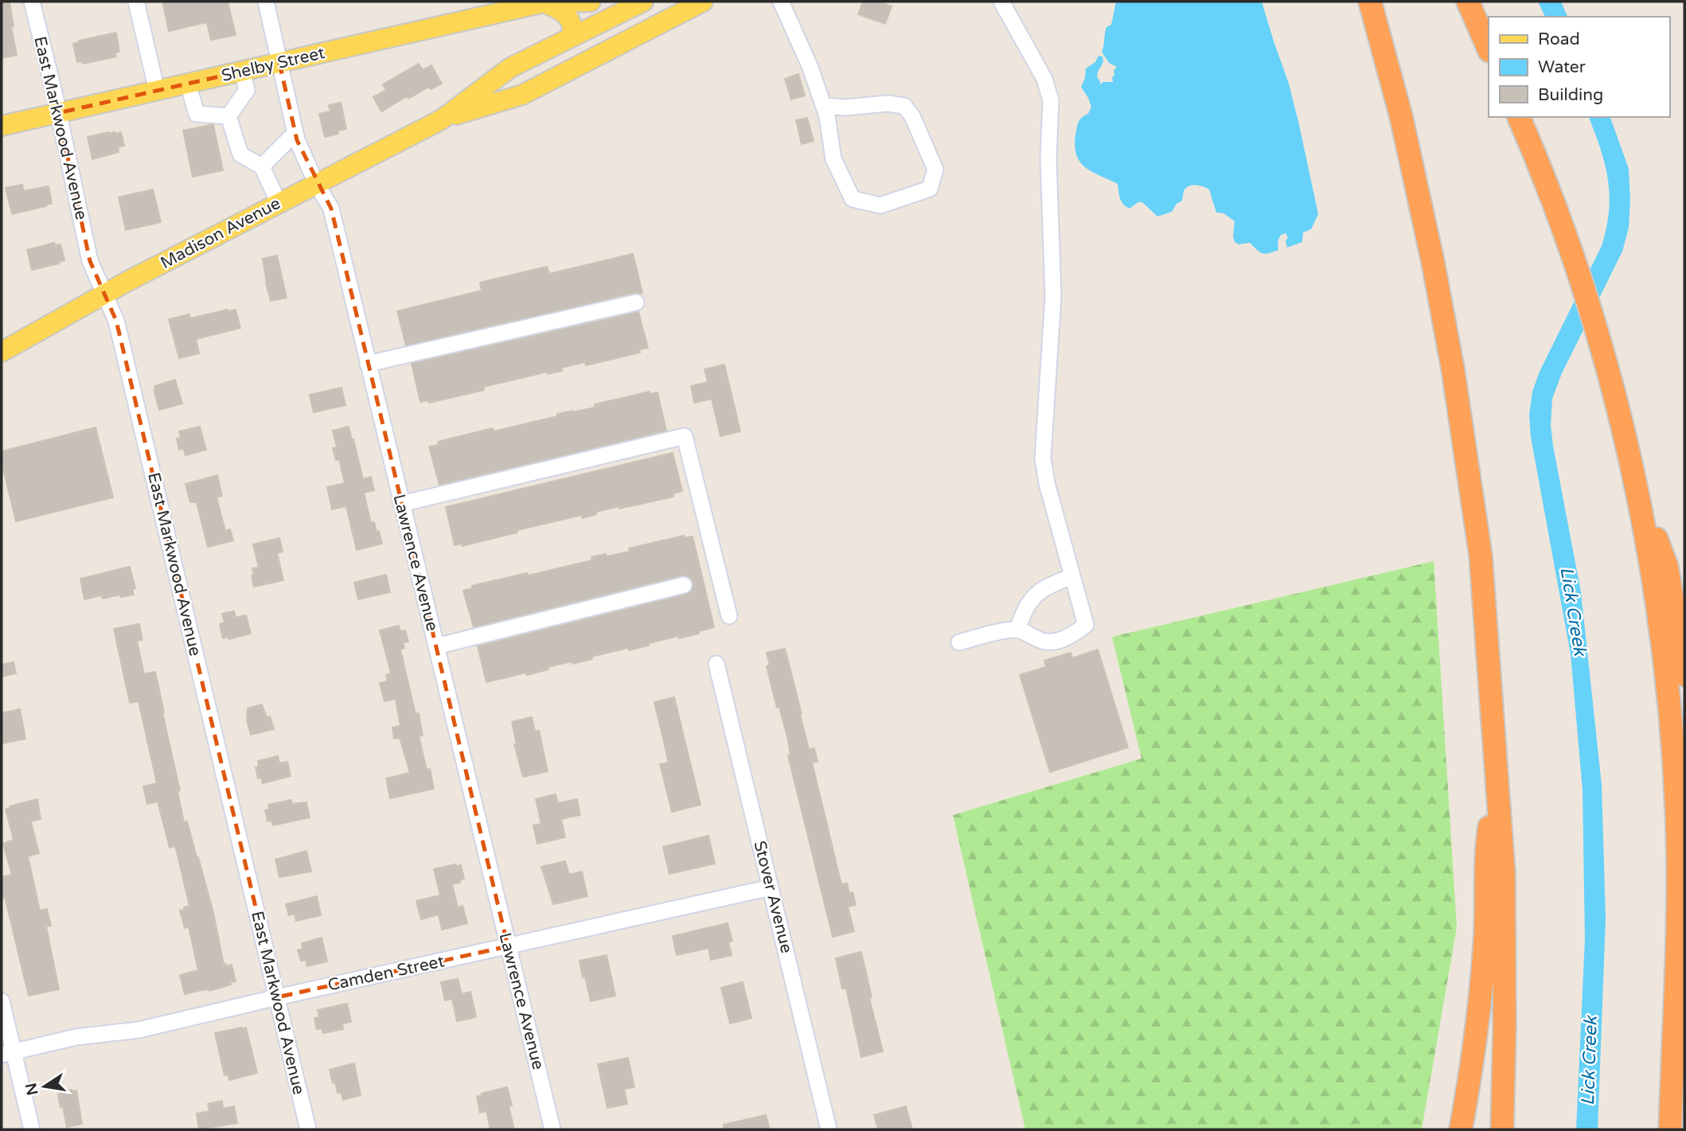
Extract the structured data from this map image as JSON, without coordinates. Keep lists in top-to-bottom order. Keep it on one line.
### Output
{"streets":{"main road":["Shelby Street","Madison Avenue"],"street":["East Markwood Avenue","Lawrence Avenue","Stover Avenue","Camden Street"]},"crossings":[["Shelby Street","East Markwood Avenue"],["Shelby Street","Lawrence Avenue"],["East Markwood Avenue","Madison Avenue"],["East Markwood Avenue","Camden Street"],["Madison Avenue","Lawrence Avenue"],["Lawrence Avenue","Camden Street"],["Stover Avenue","Camden Street"]],"water":["Lick Creek"],"legend":["Road","Water","Building"],"north":"left"}
